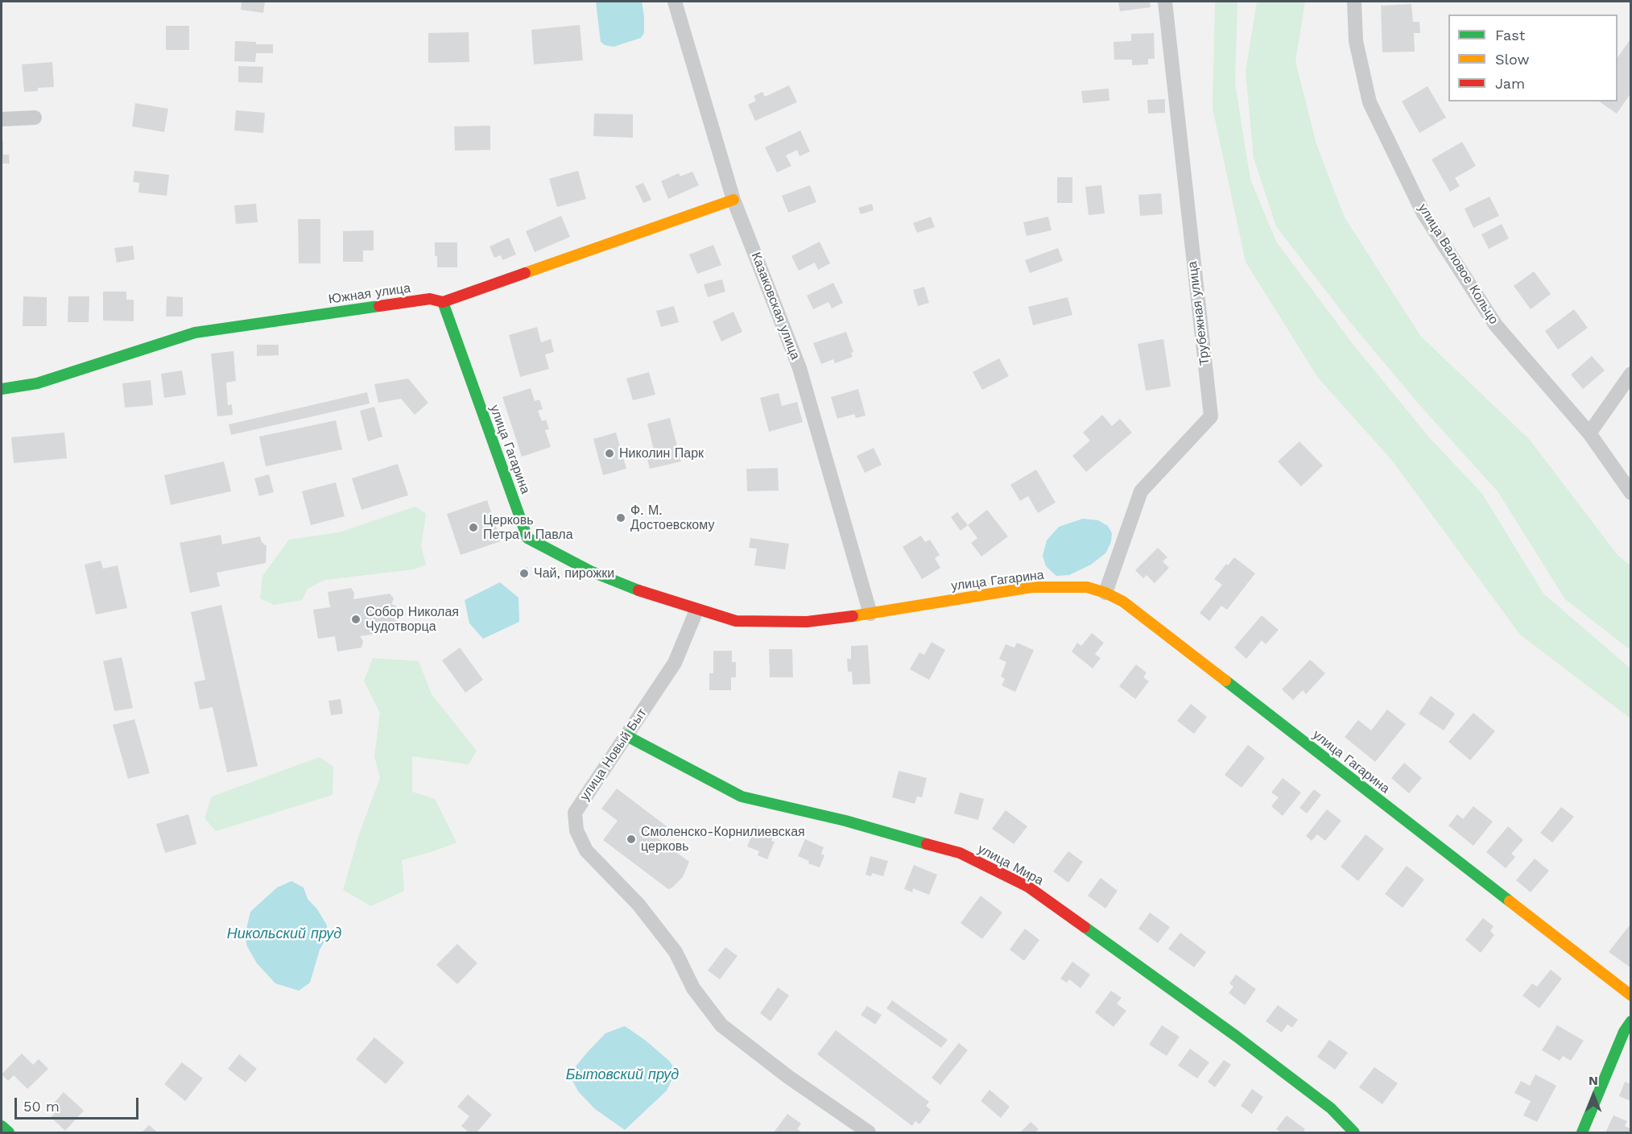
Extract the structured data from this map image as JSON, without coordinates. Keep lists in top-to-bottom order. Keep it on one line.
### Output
{"streets":{"street":["улица Валовое Кольцо","Южная улица","Казаковская улица","Трубежная улица","улица Гагарина","улица Новый Быт","улица Мира"]},"crossings":[["Южная улица","Казаковская улица"],["Южная улица","улица Гагарина"],["Казаковская улица","улица Гагарина"],["Трубежная улица","улица Гагарина"],["улица Гагарина","улица Новый Быт"],["улица Новый Быт","улица Мира"]],"water":["Никольский пруд","Бытовский пруд"],"places":["Николин Парк","Ф. М. Достоевскому","Церковь Петра и Павла","Чай, пирожки","Собор Николая Чудотворца","Смоленско-Корнилиевская церковь"],"legend":["Fast","Slow","Jam"],"scale_bar":"50 m","north":"top"}
